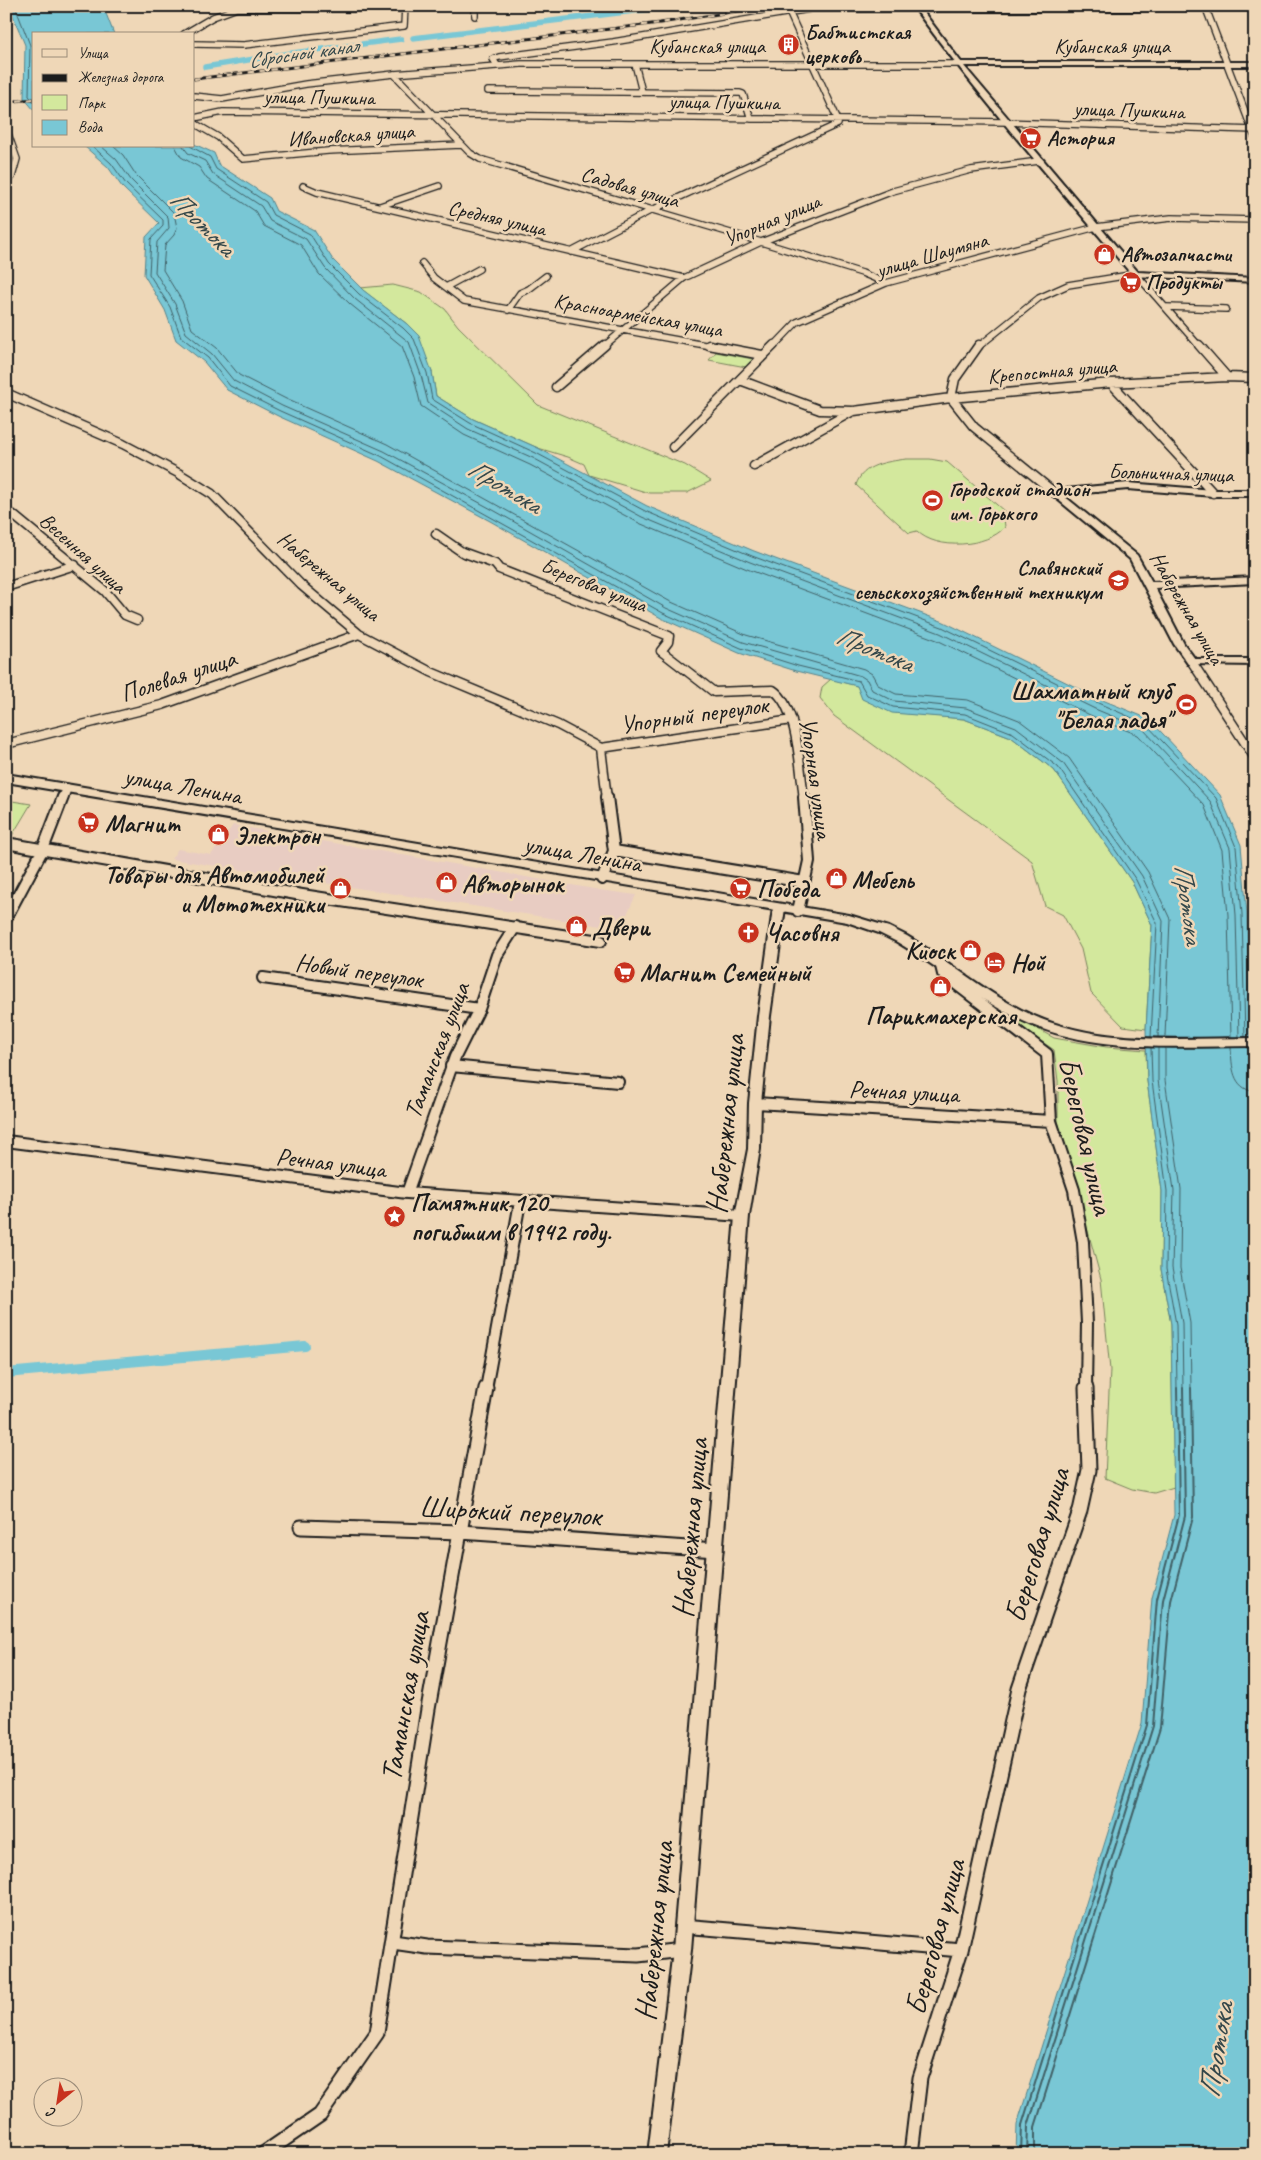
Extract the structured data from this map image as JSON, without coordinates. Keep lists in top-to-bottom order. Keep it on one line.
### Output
{"streets":{"main road":["улица Ленина"],"street":["Кубанская улица","улица Пушкина","Ивановская улица","Садовая улица","Средняя улица","Упорная улица","улица Шаумяна","Красноармейская улица","Крепостная улица","Больничная улица","Весенняя улица","Набережная улица","Береговая улица","Полевая улица","Упорный переулок","Новый переулок","Таманская улица","Речная улица","Широкий переулок"]},"crossings":[["Кубанская улица","Садовая улица"],["улица Пушкина","Садовая улица"],["Ивановская улица","Садовая улица"],["Садовая улица","Упорная улица"],["Садовая улица","улица Шаумяна"],["Средняя улица","Упорная улица"],["Упорная улица","Красноармейская улица"],["Упорная улица","Береговая улица"],["Упорная улица","Упорный переулок"],["Упорная улица","улица Ленина"],["улица Шаумяна","Красноармейская улица"],["улица Шаумяна","Крепостная улица"],["Крепостная улица","Набережная улица"],["Больничная улица","Набережная улица"],["Набережная улица","Полевая улица"],["Набережная улица","Упорный переулок"],["Набережная улица","улица Ленина"],["Набережная улица","Речная улица"],["Набережная улица","Широкий переулок"],["Береговая улица","улица Ленина"],["Береговая улица","Речная улица"],["Новый переулок","Таманская улица"],["Таманская улица","Речная улица"],["Таманская улица","Широкий переулок"]],"water":["Сбросной канал","Протока"],"places":{"building":["Бабтистская церковь"],"supermarket":["Астория","Продукты","Магнит","Победа","Магнит Семейный"],"shop":["Автозапчасти","Электрон","Мебель","Авторынок","Товары для Автомобилей и Мототехники","Двери","Киоск","Парикмахерская"],"sports":["Городской cтадион им. Горького","Шахматный клуб \"Белая ладья\""],"school or university":["Славянский сельскохозяйственный техникум"],"church":["Часовня"],"hotel":["Ной"],"place":["Памятник 120 погибшим в 1942 году."]},"legend":["Улица","Железная дорога","Парк","Вода"],"north":"bottom left"}
